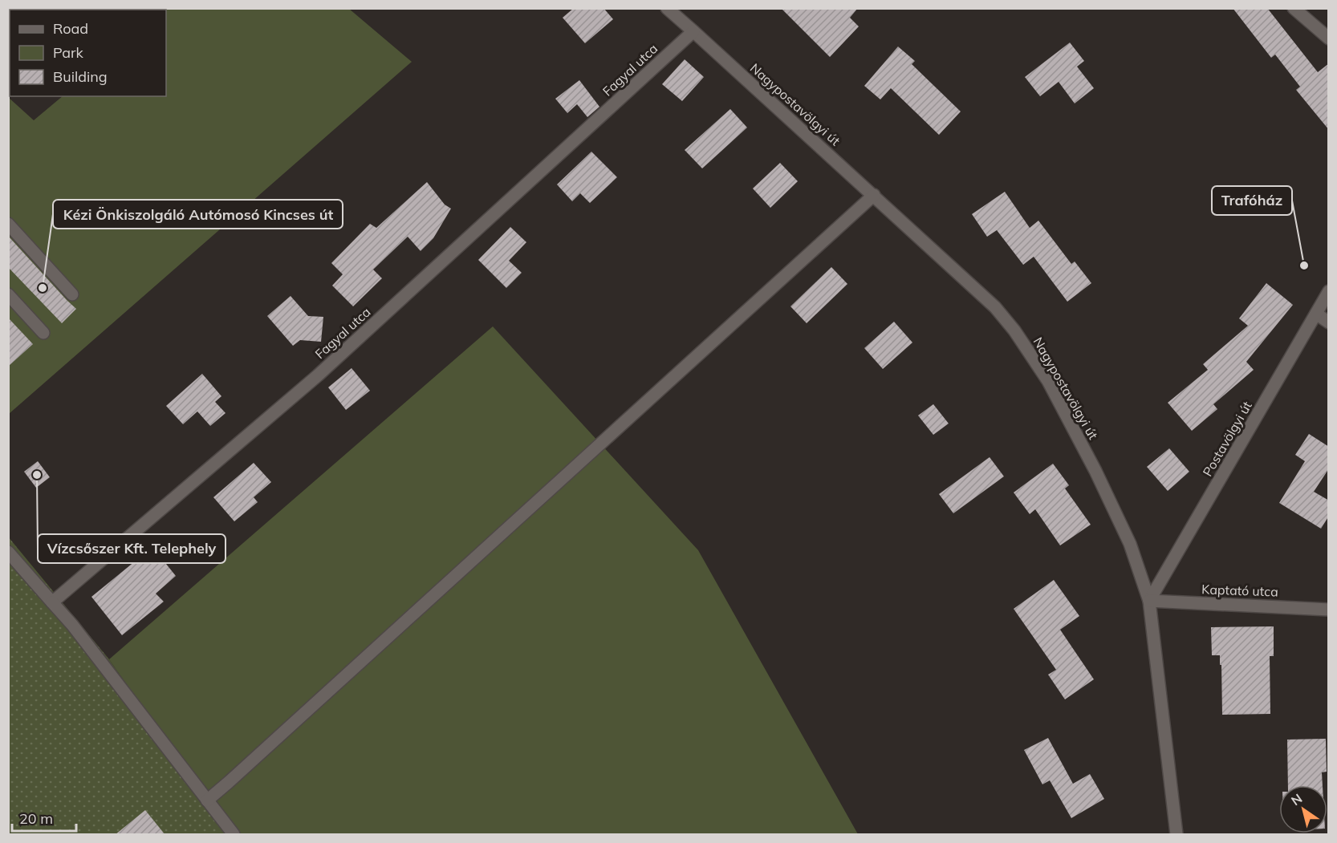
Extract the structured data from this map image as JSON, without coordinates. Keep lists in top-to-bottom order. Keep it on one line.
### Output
{"streets":{"street":["Fagyal utca","Nagypostavölgyi út","Postavölgyi út","Kaptató utca"]},"crossings":[["Fagyal utca","Nagypostavölgyi út"],["Nagypostavölgyi út","Postavölgyi út"],["Nagypostavölgyi út","Kaptató utca"],["Postavölgyi út","Kaptató utca"]],"places":["Trafóház","Kézi Önkiszolgáló Autómosó Kincses út","Vízcsőszer Kft. Telephely"],"legend":["Road","Park","Building"],"scale_bar":"20 m","north":"top left"}
